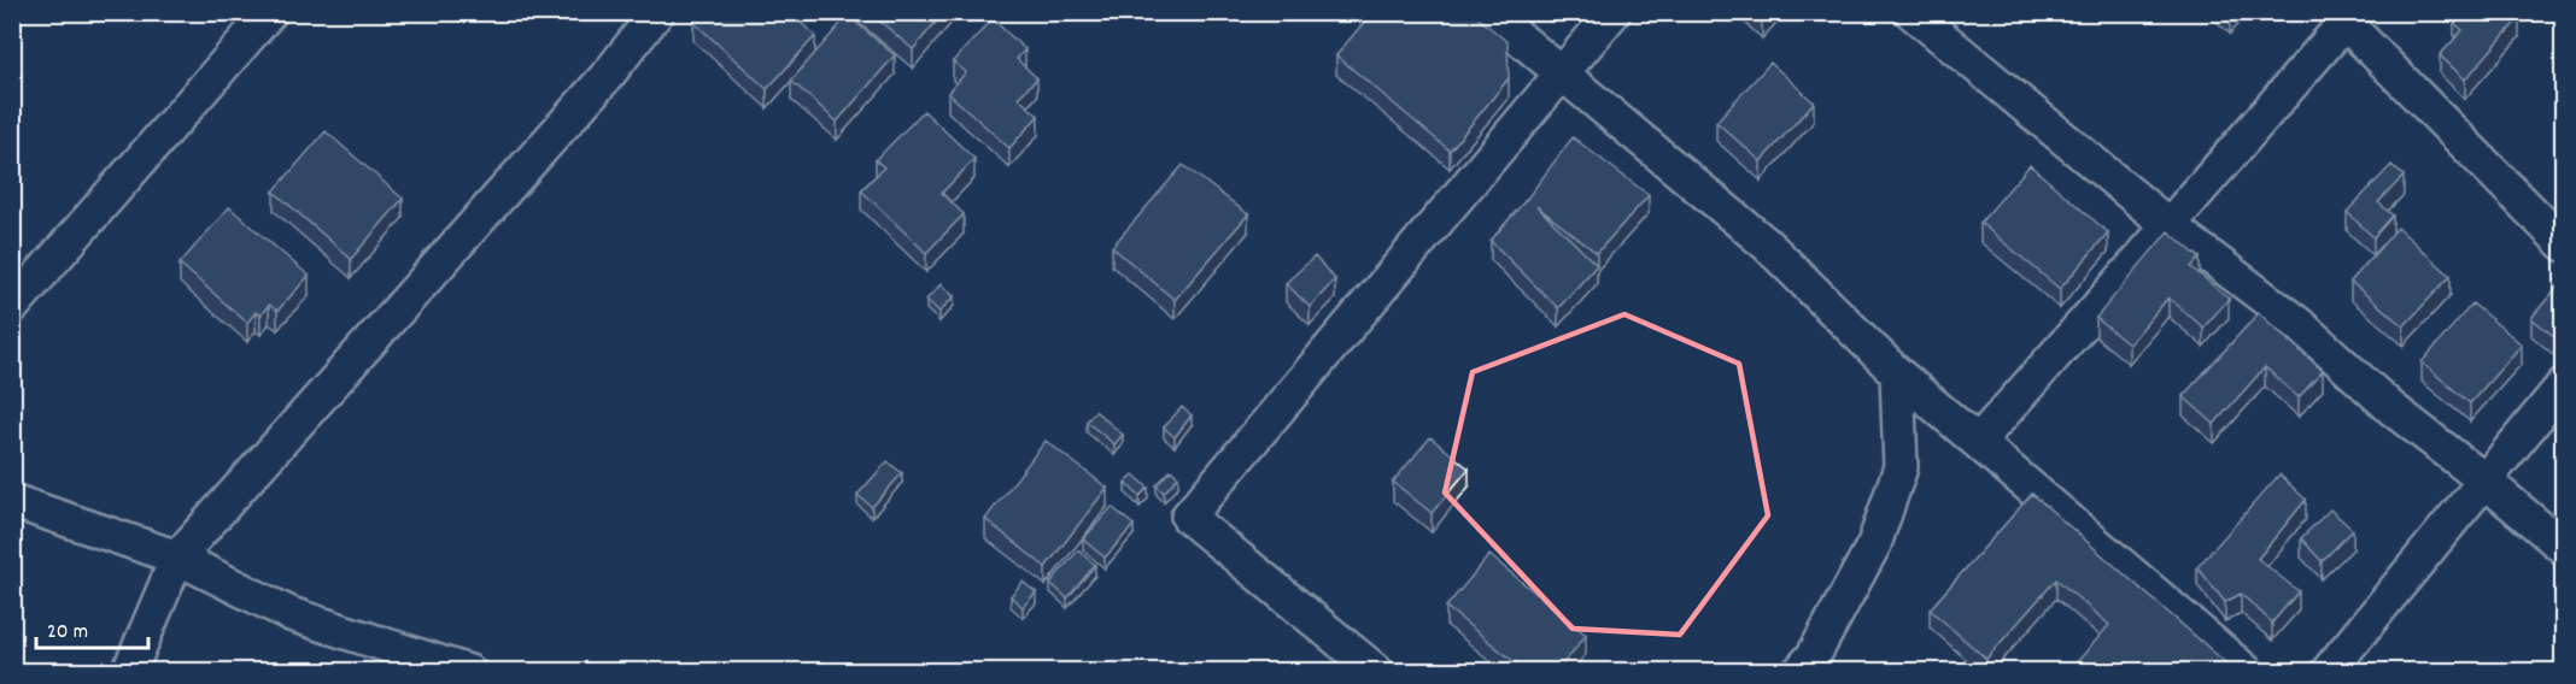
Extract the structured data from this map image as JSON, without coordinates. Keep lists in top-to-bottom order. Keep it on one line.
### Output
{"scale_bar":"20 m"}
